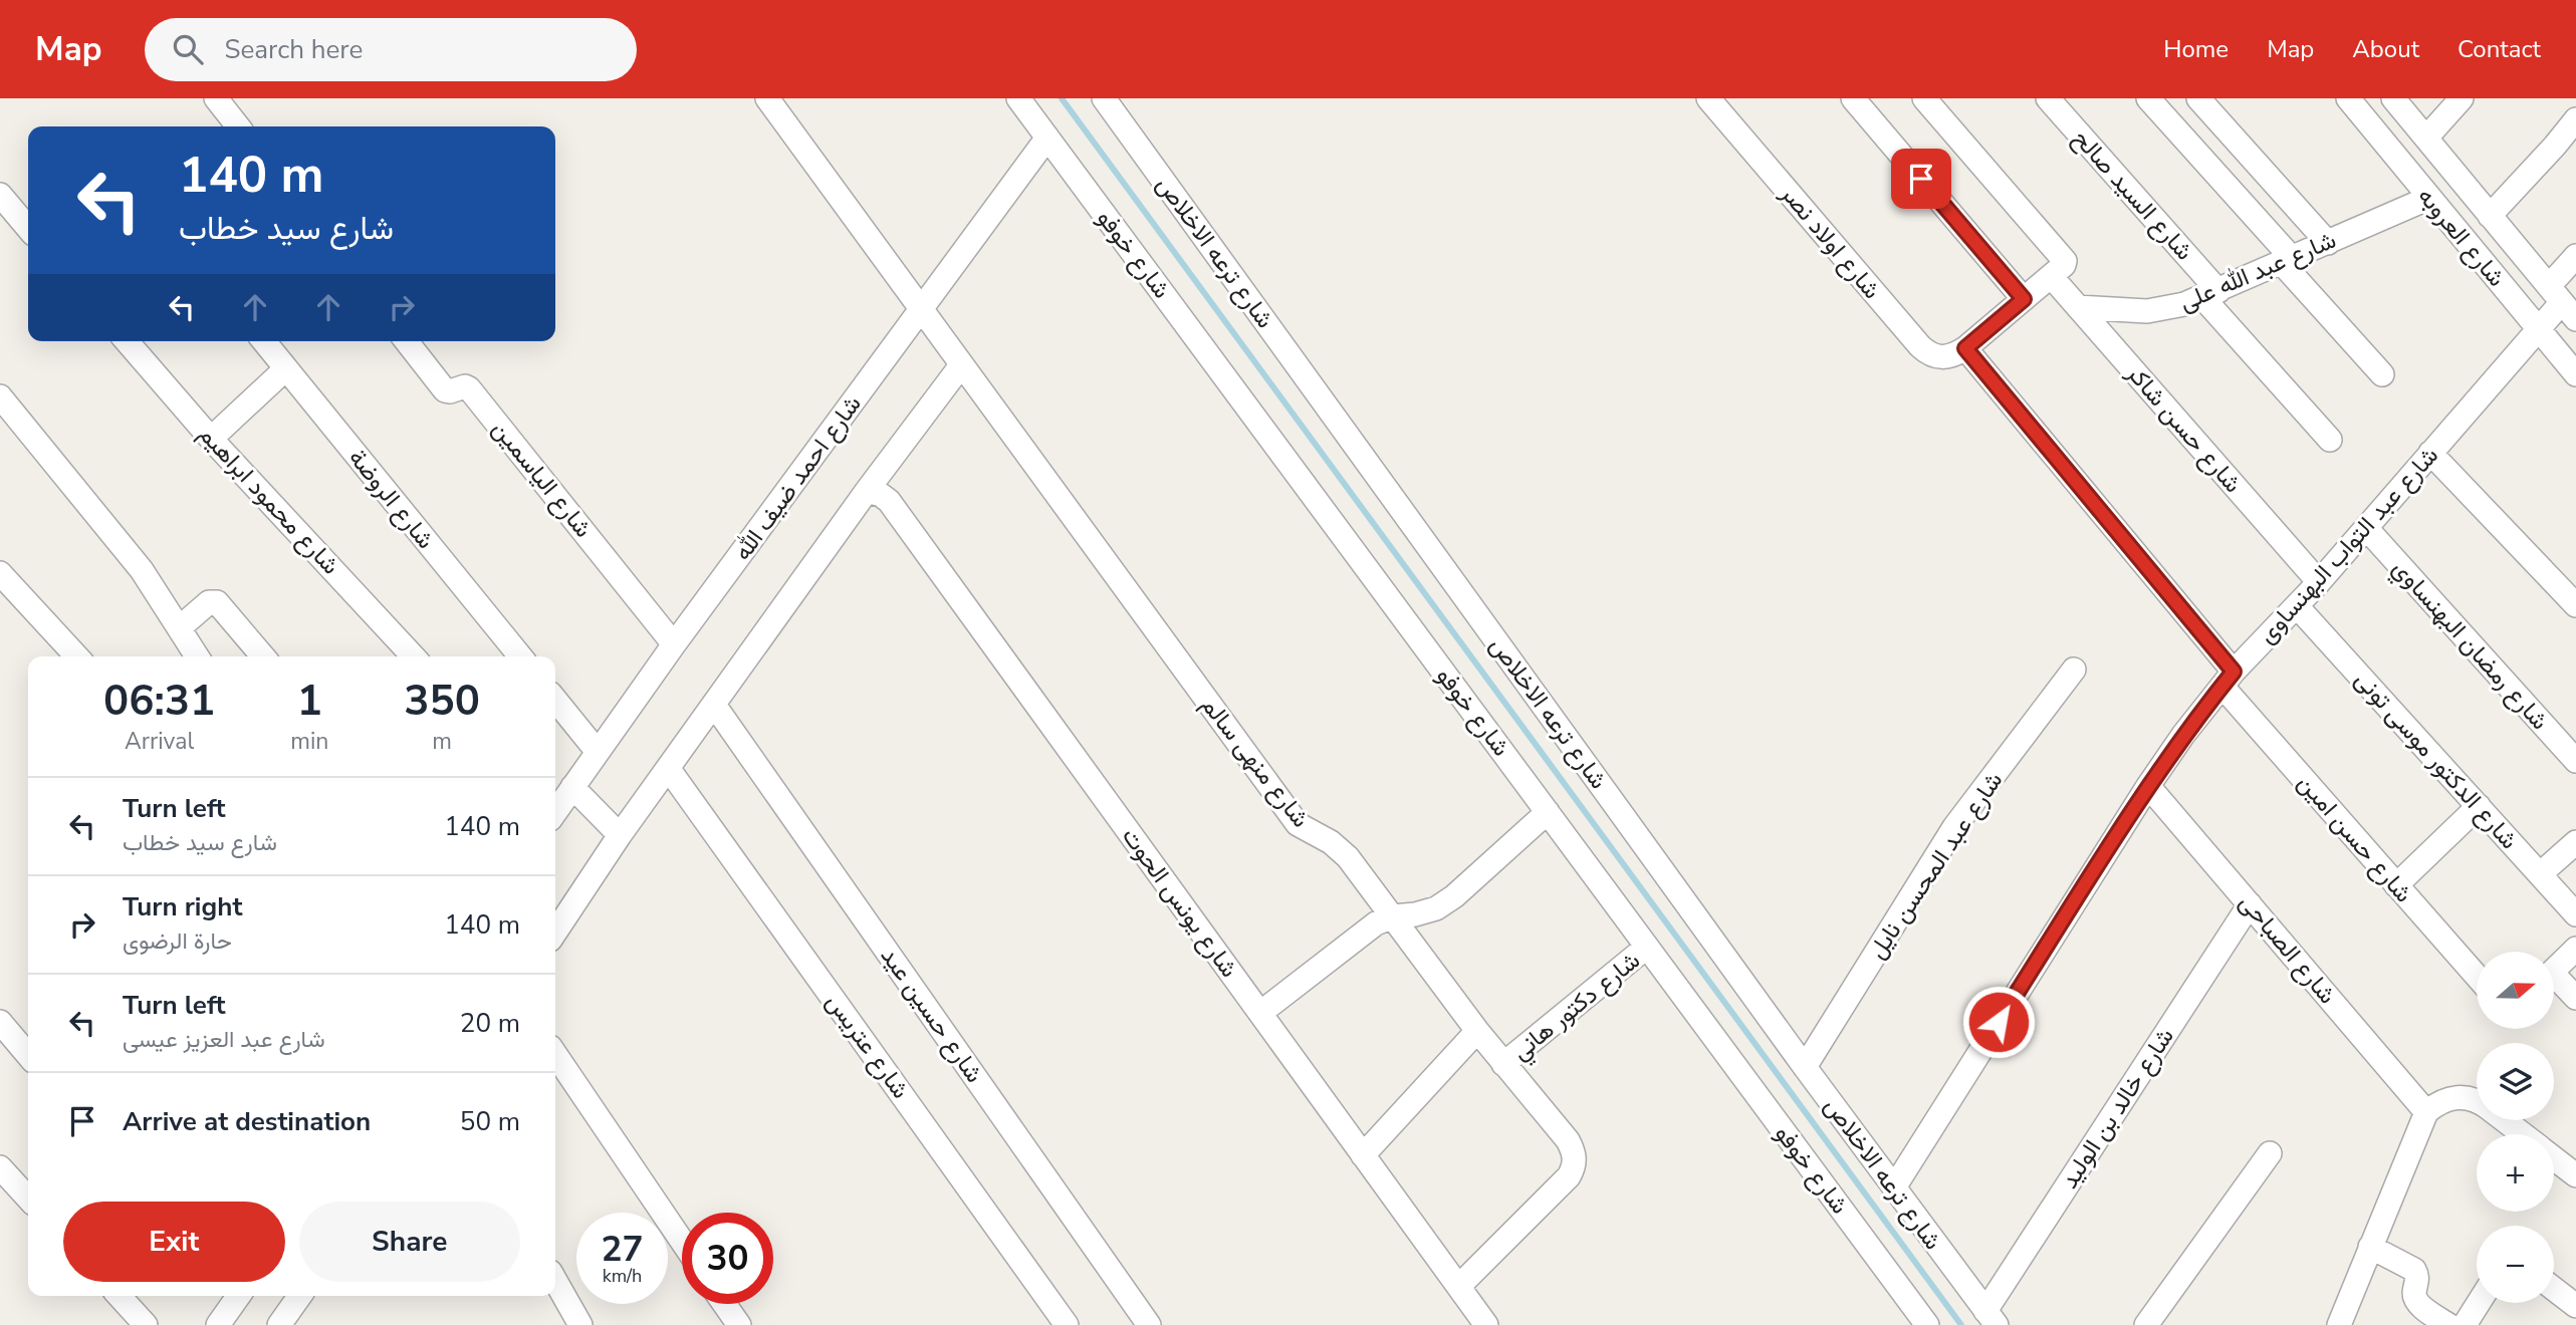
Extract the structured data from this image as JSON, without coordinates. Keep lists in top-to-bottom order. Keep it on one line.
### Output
{"streets":{"street":["شارع السيد صالح","شارع العروبه","شارع اولاد نصر","شارع ترعه الاخلاص","شارع خوفو","شارع عبد الله على","شارع حسن شاكر","شارع احمد ضيف الله","شارع الياسمين","شارع الروضة","شارع محمود ابراهيم","شارع عبد التواب البهنساوى","شارع رمضان البهنساوي","شارع الدكتور موسى تونى","شارع منهى سالم","شارع حسن امين","شارع عبد المحسن نايل","شارع يونس الحوت","شارع الصباحى","شارع دكتور هاني","شارع حسين عيد","شارع عتريس","شارع خالد بن الوليد"]},"crossings":[["شارع السيد صالح","شارع عبد الله على"],["شارع العروبه","شارع عبد الله على"],["شارع العروبه","شارع عبد التواب البهنساوى"],["شارع اولاد نصر","شارع حسن امين"],["شارع ترعه الاخلاص","شارع عبد التواب البهنساوى"],["شارع ترعه الاخلاص","شارع عبد المحسن نايل"],["شارع ترعه الاخلاص","شارع خالد بن الوليد"],["شارع خوفو","شارع احمد ضيف الله"],["شارع خوفو","شارع دكتور هاني"],["شارع عبد الله على","شارع حسن شاكر"],["شارع حسن شاكر","شارع عبد التواب البهنساوى"],["شارع احمد ضيف الله","شارع الياسمين"],["شارع احمد ضيف الله","شارع منهى سالم"],["شارع عبد التواب البهنساوى","شارع رمضان البهنساوي"],["شارع عبد التواب البهنساوى","شارع الدكتور موسى تونى"],["شارع عبد التواب البهنساوى","شارع حسن امين"],["شارع عبد التواب البهنساوى","شارع الصباحى"],["شارع منهى سالم","شارع يونس الحوت"],["شارع منهى سالم","شارع دكتور هاني"],["شارع الصباحى","شارع خالد بن الوليد"]],"north":"right","page":{"header":"Map","search":"Search here","nav":["Home","Map","About","Contact"],"turn":["140 m","شارع سيد خطاب"],"eta":["06:31","Arrival","1","min","350","m"],"list":[{"name":"Turn left","note":"شارع سيد خطاب","value":"140 m"},{"name":"Turn right","note":"حارة الرضوى","value":"140 m"},{"name":"Turn left","note":"شارع عبد العزيز عيسى","value":"20 m"},{"name":"Arrive at destination","value":"50 m"}],"map_buttons":["+","−"],"buttons":["Exit","Share"],"speed":"27 km/h","limit":"30"}}
